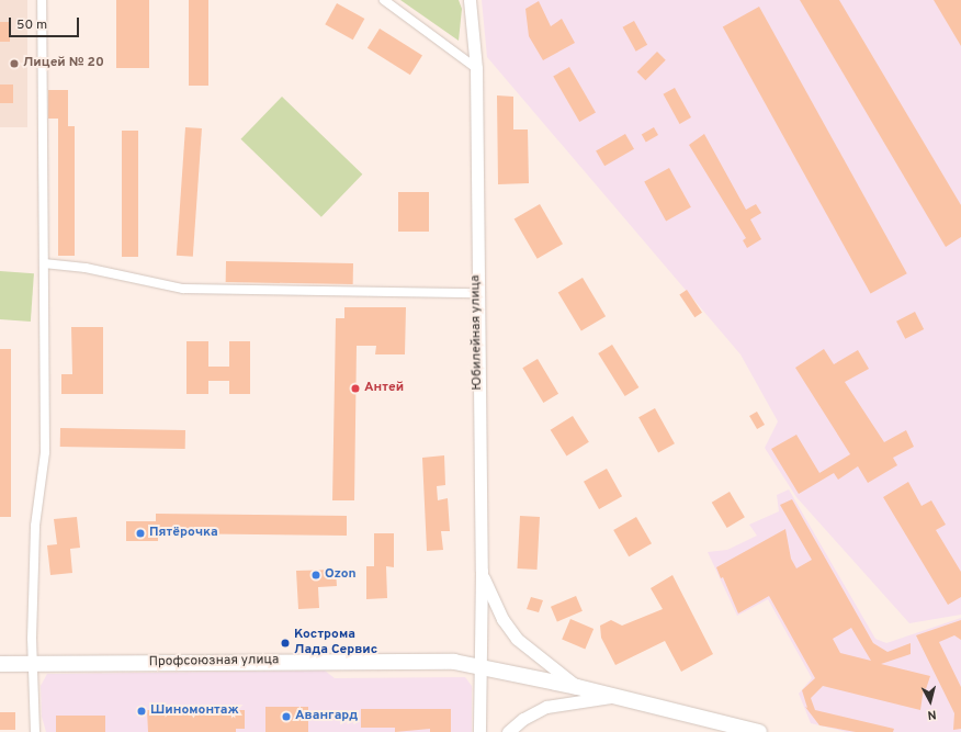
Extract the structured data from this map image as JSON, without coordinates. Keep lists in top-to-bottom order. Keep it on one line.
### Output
{"streets":{"highway":["Профсоюзная улица"],"street":["Юбилейная улица"]},"crossings":[["Юбилейная улица","Профсоюзная улица"]],"places":["Лицей № 20","Антей","Пятёрочка","Ozon","Кострома Лада Сервис","Шиномонтаж","Авангард"],"scale_bar":"50 m","north":"bottom"}
